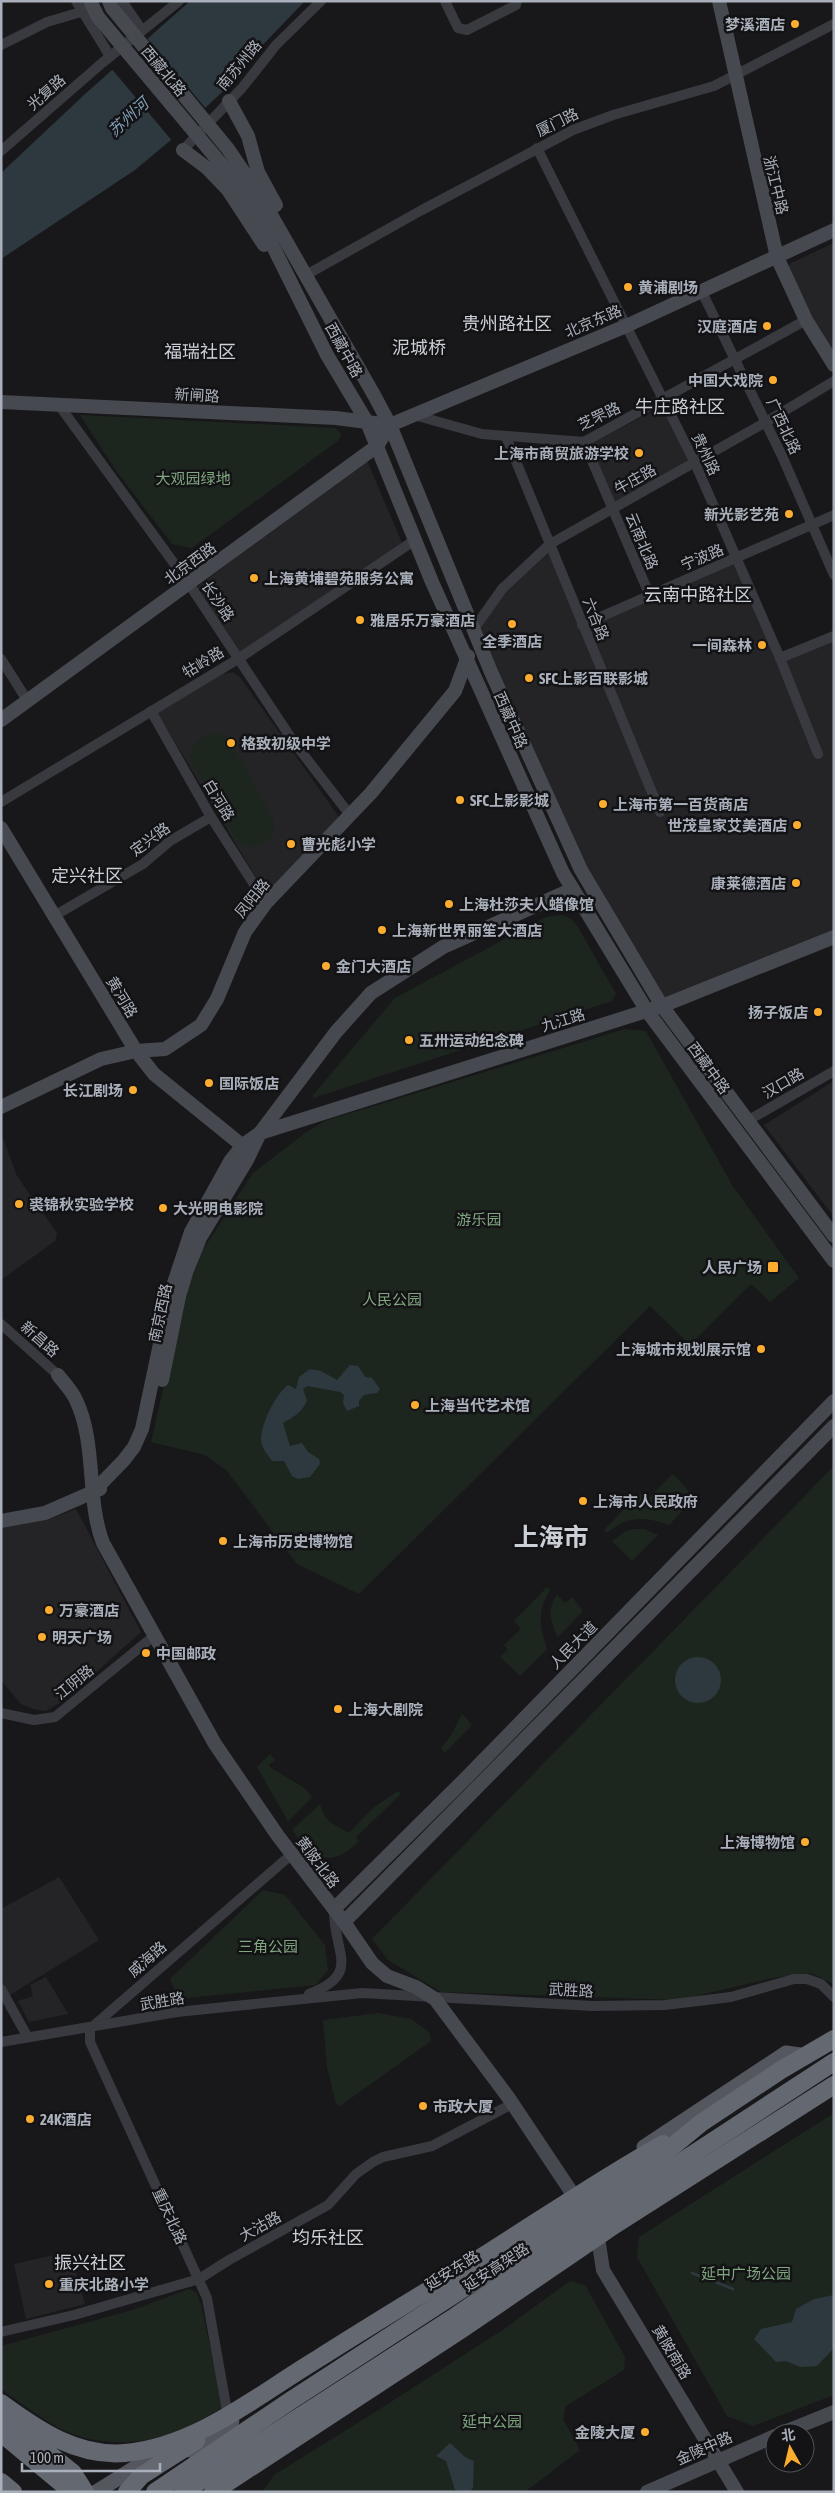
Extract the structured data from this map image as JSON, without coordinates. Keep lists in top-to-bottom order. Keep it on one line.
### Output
{"streets":{"highway":["延安高架路"],"main road":["西藏北路","浙江中路","北京东路","西藏中路","新闸路","北京西路","凤阳路","黄河路","九江路","南京西路","人民大道","黄陂北路","延安东路","黄陂南路","金陵中路"],"street":["南苏州路","光复路","厦门路","芝罘路","广西北路","贵州路","牛庄路","云南北路","宁波路","长沙路","六合路","牯岭路","白河路","定兴路","汉口路","新昌路","江阴路","威海路","武胜路","重庆北路","大沽路"]},"crossings":[["西藏北路","西藏中路"],["厦门路","浙江中路"],["厦门路","西藏中路"],["厦门路","贵州路"],["浙江中路","北京东路"],["浙江中路","芝罘路"],["北京东路","西藏中路"],["北京东路","新闸路"],["北京东路","芝罘路"],["北京东路","广西北路"],["北京东路","贵州路"],["北京东路","北京西路"],["西藏中路","新闸路"],["西藏中路","牛庄路"],["西藏中路","北京西路"],["西藏中路","牯岭路"],["西藏中路","凤阳路"],["西藏中路","九江路"],["西藏中路","汉口路"],["西藏中路","南京西路"],["新闸路","北京西路"],["新闸路","长沙路"],["芝罘路","广西北路"],["芝罘路","贵州路"],["芝罘路","云南北路"],["芝罘路","六合路"],["广西北路","牛庄路"],["广西北路","宁波路"],["贵州路","牛庄路"],["贵州路","宁波路"],["牛庄路","云南北路"],["牛庄路","六合路"],["牛庄路","凤阳路"],["云南北路","宁波路"],["宁波路","六合路"],["北京西路","长沙路"],["长沙路","牯岭路"],["长沙路","凤阳路"],["牯岭路","白河路"],["白河路","定兴路"],["白河路","凤阳路"],["定兴路","黄河路"],["凤阳路","黄河路"],["黄河路","九江路"],["黄河路","南京西路"],["九江路","南京西路"],["南京西路","黄陂北路"],["新昌路","黄陂北路"],["人民大道","黄陂北路"],["人民大道","武胜路"],["江阴路","黄陂北路"],["黄陂北路","威海路"],["黄陂北路","武胜路"],["黄陂北路","大沽路"],["黄陂北路","延安东路"],["黄陂北路","黄陂南路"],["威海路","武胜路"],["威海路","重庆北路"],["武胜路","重庆北路"],["重庆北路","大沽路"],["重庆北路","延安东路"],["延安高架路","延安东路"],["黄陂南路","金陵中路"]],"districts":["贵州路社区","泥城桥","福瑞社区","牛庄路社区","云南中路社区","定兴社区","上海市","均乐社区","振兴社区"],"water":["苏州河"],"parks":["大观园绿地","游乐园","人民公园","三角公园","延中广场公园","延中公园"],"places":{"other":["梦溪酒店","黄浦剧场","汉庭酒店","中国大戏院","上海市商贸旅游学校","新光影艺苑","上海黄埔碧苑服务公寓","雅居乐万豪酒店","全季酒店","一间森林","SFC上影百联影城","格致初级中学","SFC上影影城","上海市第一百货商店","世茂皇家艾美酒店","曹光彪小学","康莱德酒店","上海杜莎夫人蜡像馆","上海新世界丽笙大酒店","金门大酒店","扬子饭店","五卅运动纪念碑","国际饭店","长江剧场","裘锦秋实验学校","大光明电影院","上海城市规划展示馆","上海当代艺术馆","上海市人民政府","上海市历史博物馆","万豪酒店","明天广场","中国邮政","上海大剧院","上海博物馆","市政大厦","24K酒店","重庆北路小学","金陵大厦"],"transit":["人民广场"]},"scale_bar":"100 m","north":"top"}
